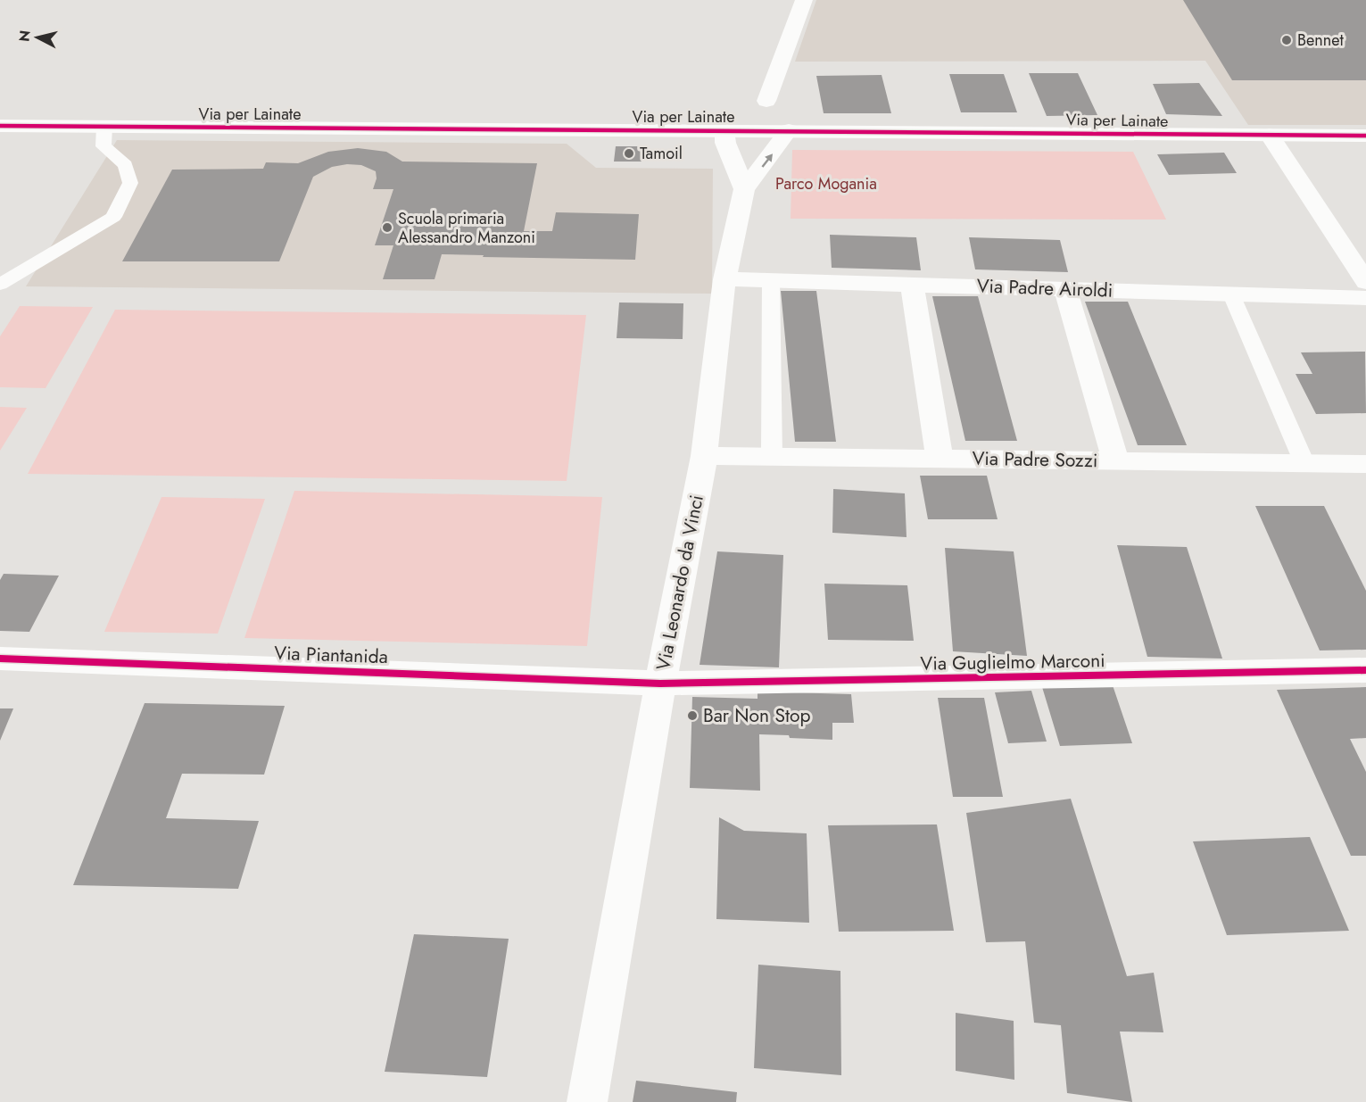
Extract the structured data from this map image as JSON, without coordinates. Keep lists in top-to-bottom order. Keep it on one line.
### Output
{"streets":{"street":["Via per Lainate","Via Padre Airoldi","Via Padre Sozzi","Via Leonardo da Vinci","Via Piantanida","Via Guglielmo Marconi"]},"crossings":[["Via Padre Airoldi","Via Leonardo da Vinci"],["Via Padre Sozzi","Via Leonardo da Vinci"],["Via Leonardo da Vinci","Via Piantanida"],["Via Leonardo da Vinci","Via Guglielmo Marconi"],["Via Piantanida","Via Guglielmo Marconi"]],"parks":["Parco Mogania"],"places":["Bennet","Tamoil","Scuola primaria Alessandro Manzoni","Bar Non Stop"],"north":"left"}
